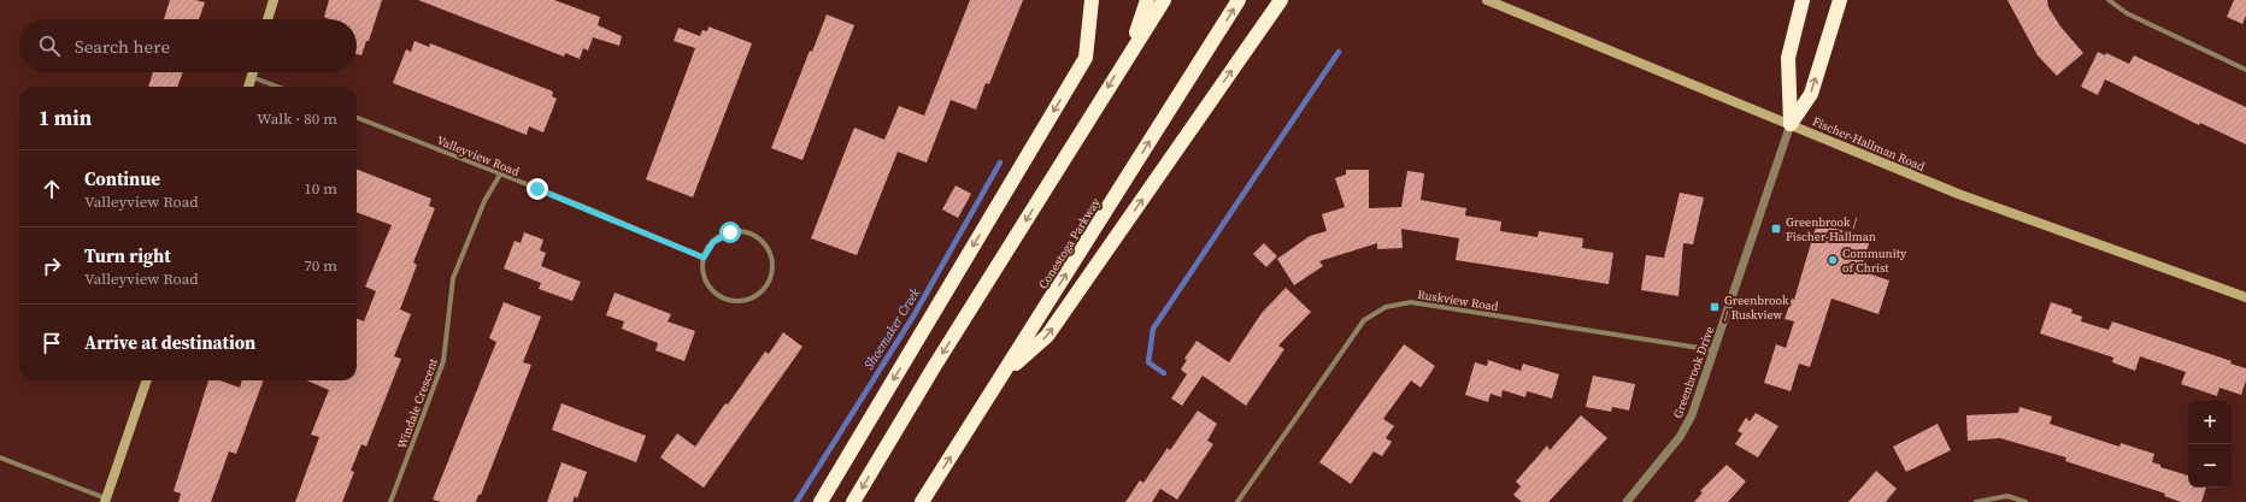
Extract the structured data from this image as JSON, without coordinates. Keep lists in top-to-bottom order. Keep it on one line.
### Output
{"streets":{"highway":["Conestoga Parkway"],"main road":["Fischer-Hallman Road"],"street":["Valleyview Road","Ruskview Road","Greenbrook Drive","Windale Crescent"]},"crossings":[["Fischer-Hallman Road","Greenbrook Drive"],["Valleyview Road","Windale Crescent"],["Ruskview Road","Greenbrook Drive"]],"water":["Shoemaker Creek"],"places":{"transit":["Greenbrook / Fischer-Hallman","Greenbrook / Ruskview"],"other":["Community of Christ"]},"page":{"search":"Search here","heading":["1 min","Walk · 80 m"],"list":[["Continue","Valleyview Road","10 m"],["Turn right","Valleyview Road","70 m"],"Arrive at destination"],"map_buttons":["+","−"]}}
